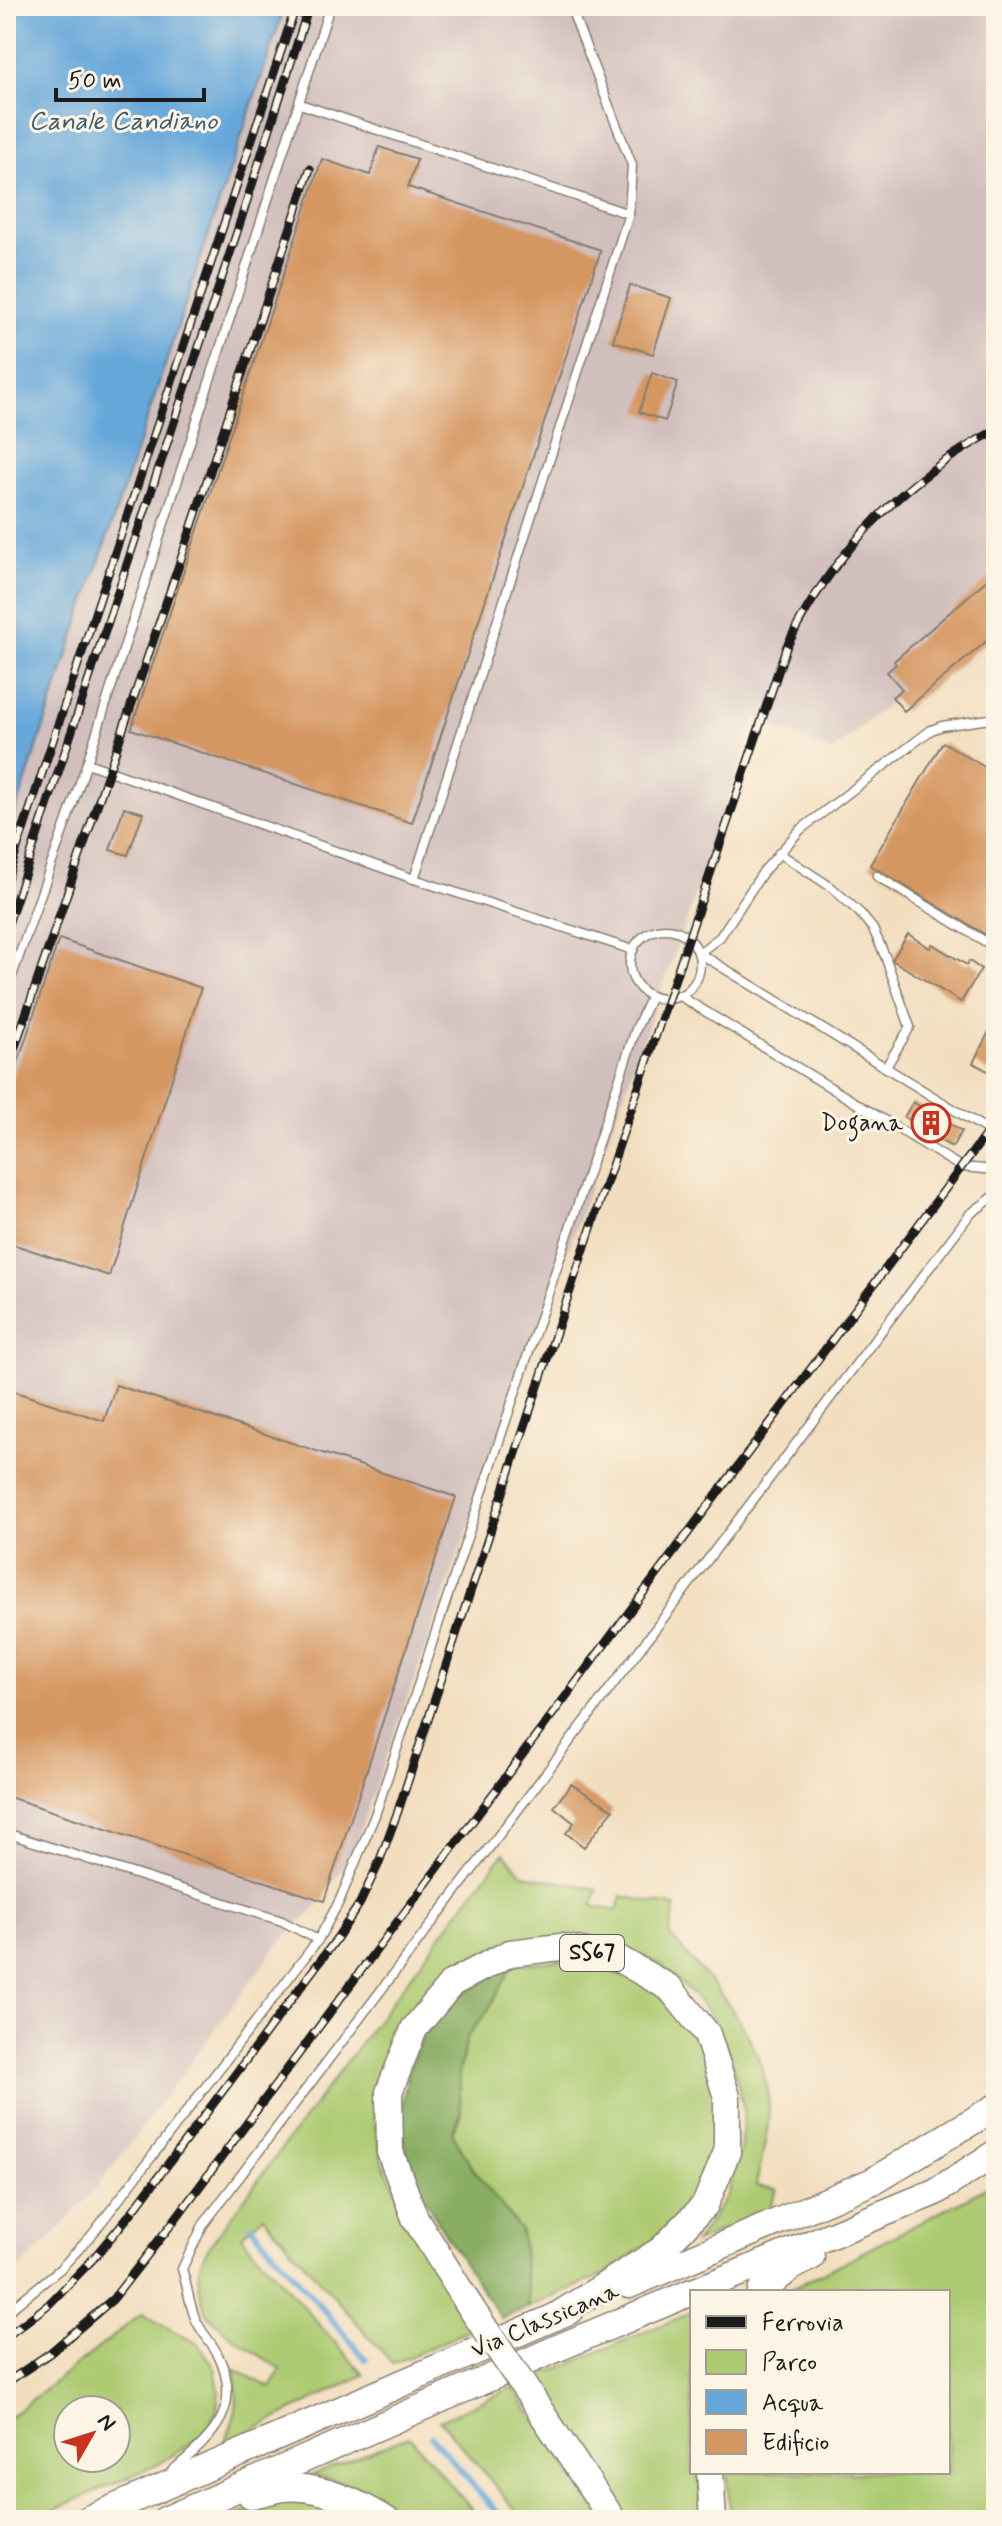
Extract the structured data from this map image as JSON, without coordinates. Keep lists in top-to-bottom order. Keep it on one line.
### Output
{"streets":{"highway":["SS67","Via Classicana"]},"crossings":[["SS67","Via Classicana"]],"water":["Canale Candiano"],"places":{"building":["Dogana"]},"legend":["Ferrovia","Parco","Acqua","Edificio"],"scale_bar":"50 m","north":"top right"}
